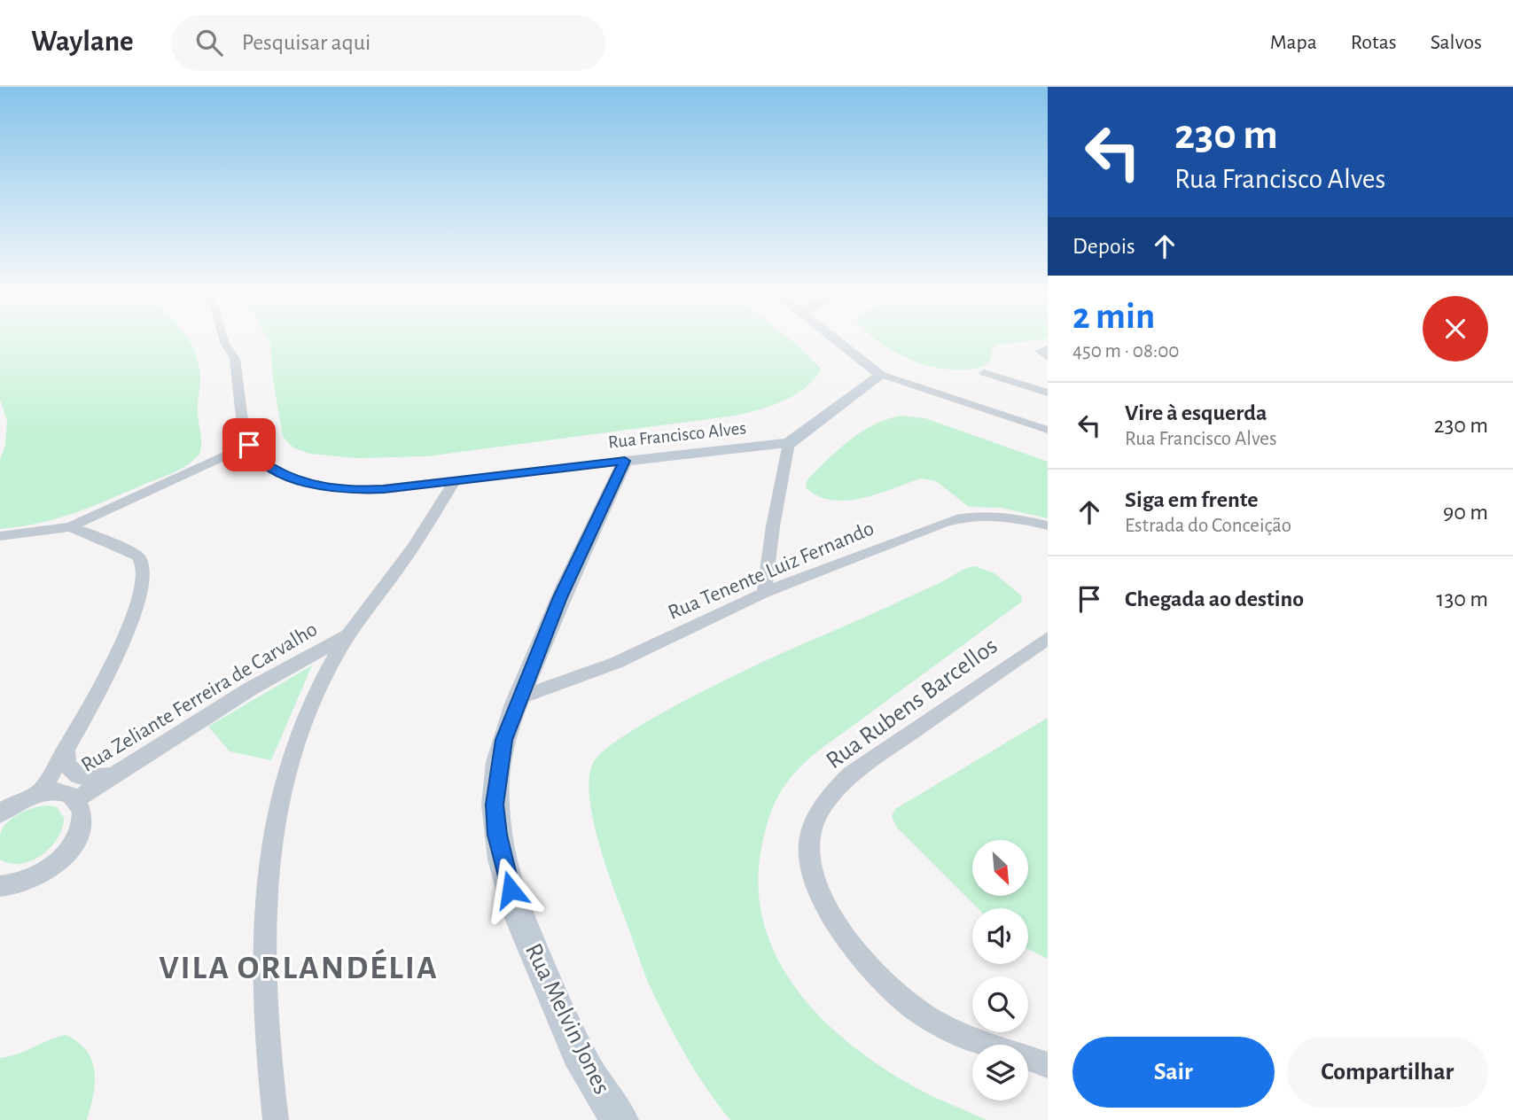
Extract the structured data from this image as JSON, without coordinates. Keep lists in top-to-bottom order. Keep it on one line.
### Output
{"streets":{"street":["Rua Francisco Alves","Rua Tenente Luiz Fernando","Rua Zeliante Ferreira de Carvalho","Rua Rubens Barcellos","Rua Melvin Jones"]},"crossings":[["Rua Francisco Alves","Rua Melvin Jones"],["Rua Tenente Luiz Fernando","Rua Melvin Jones"]],"districts":["VILA ORLANDÉLIA"],"north":"bottom right","page":{"header":"Waylane","search":"Pesquisar aqui","nav":["Mapa","Rotas","Salvos"],"turn":["230 m","Rua Francisco Alves"],"then":"Depois","heading":["2 min","450 m · 08:00"],"list":[{"name":"Vire à esquerda","note":"Rua Francisco Alves","value":"230 m"},{"name":"Siga em frente","note":"Estrada do Conceição","value":"90 m"},{"name":"Chegada ao destino","value":"130 m"}],"buttons":["Sair","Compartilhar"]}}
